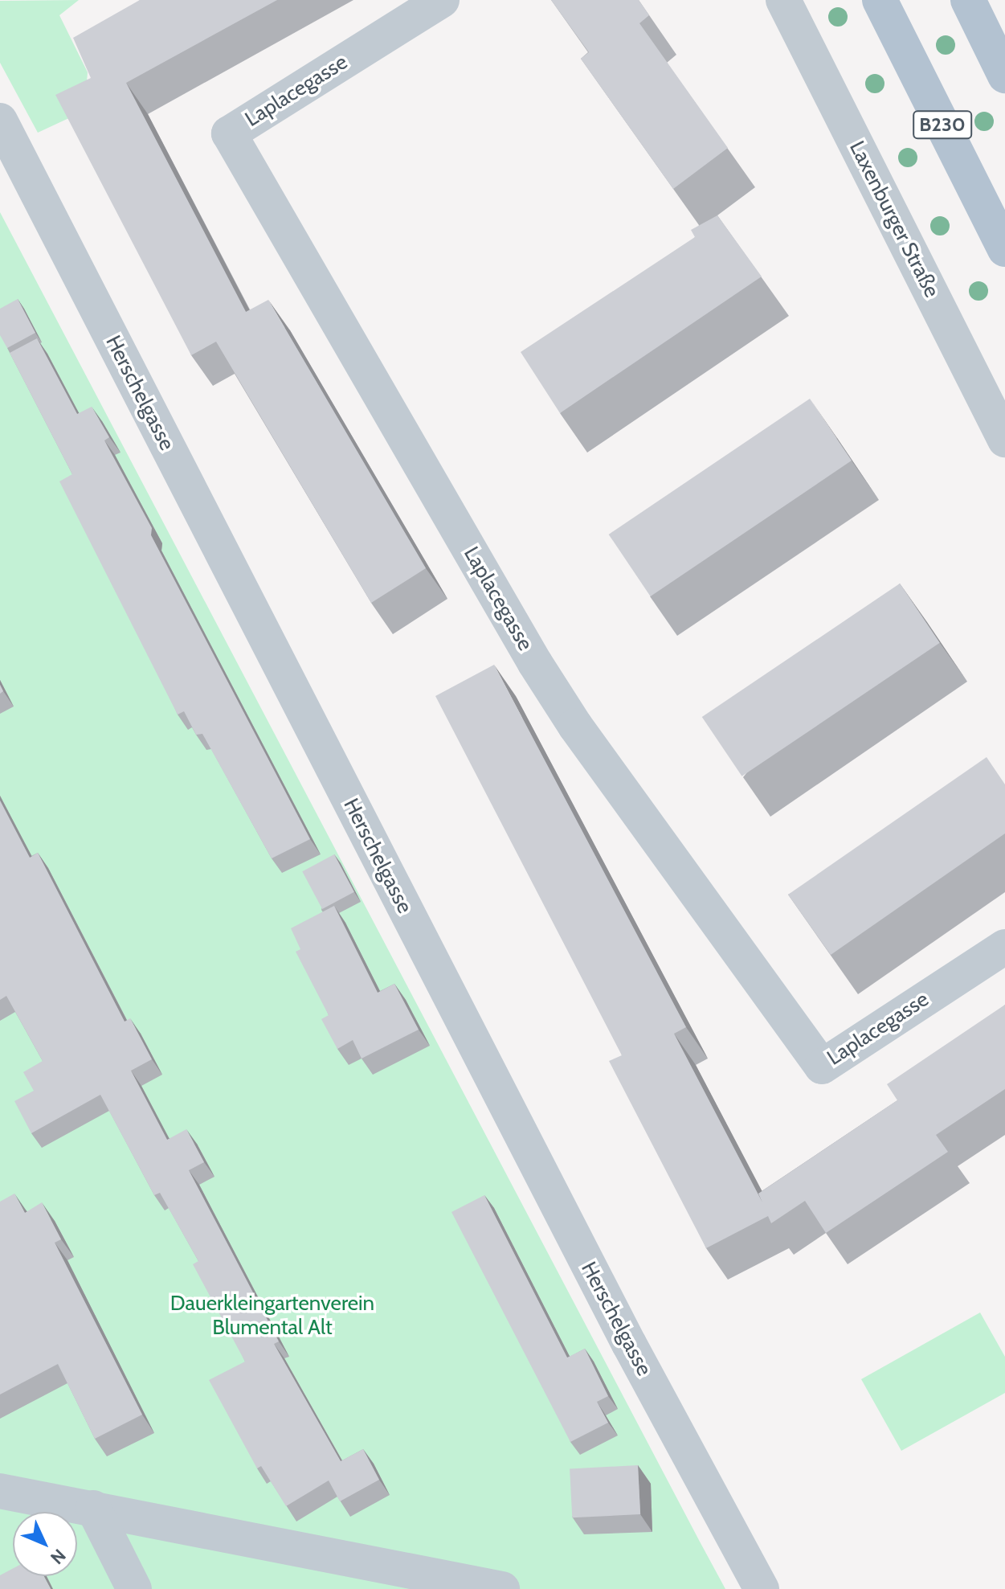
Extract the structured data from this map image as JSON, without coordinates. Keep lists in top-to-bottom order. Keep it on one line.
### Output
{"streets":{"main road":["B230"],"street":["Laplacegasse","Laxenburger Straße","Herschelgasse"]},"parks":["Dauerkleingartenverein Blumental Alt"],"north":"bottom right"}
